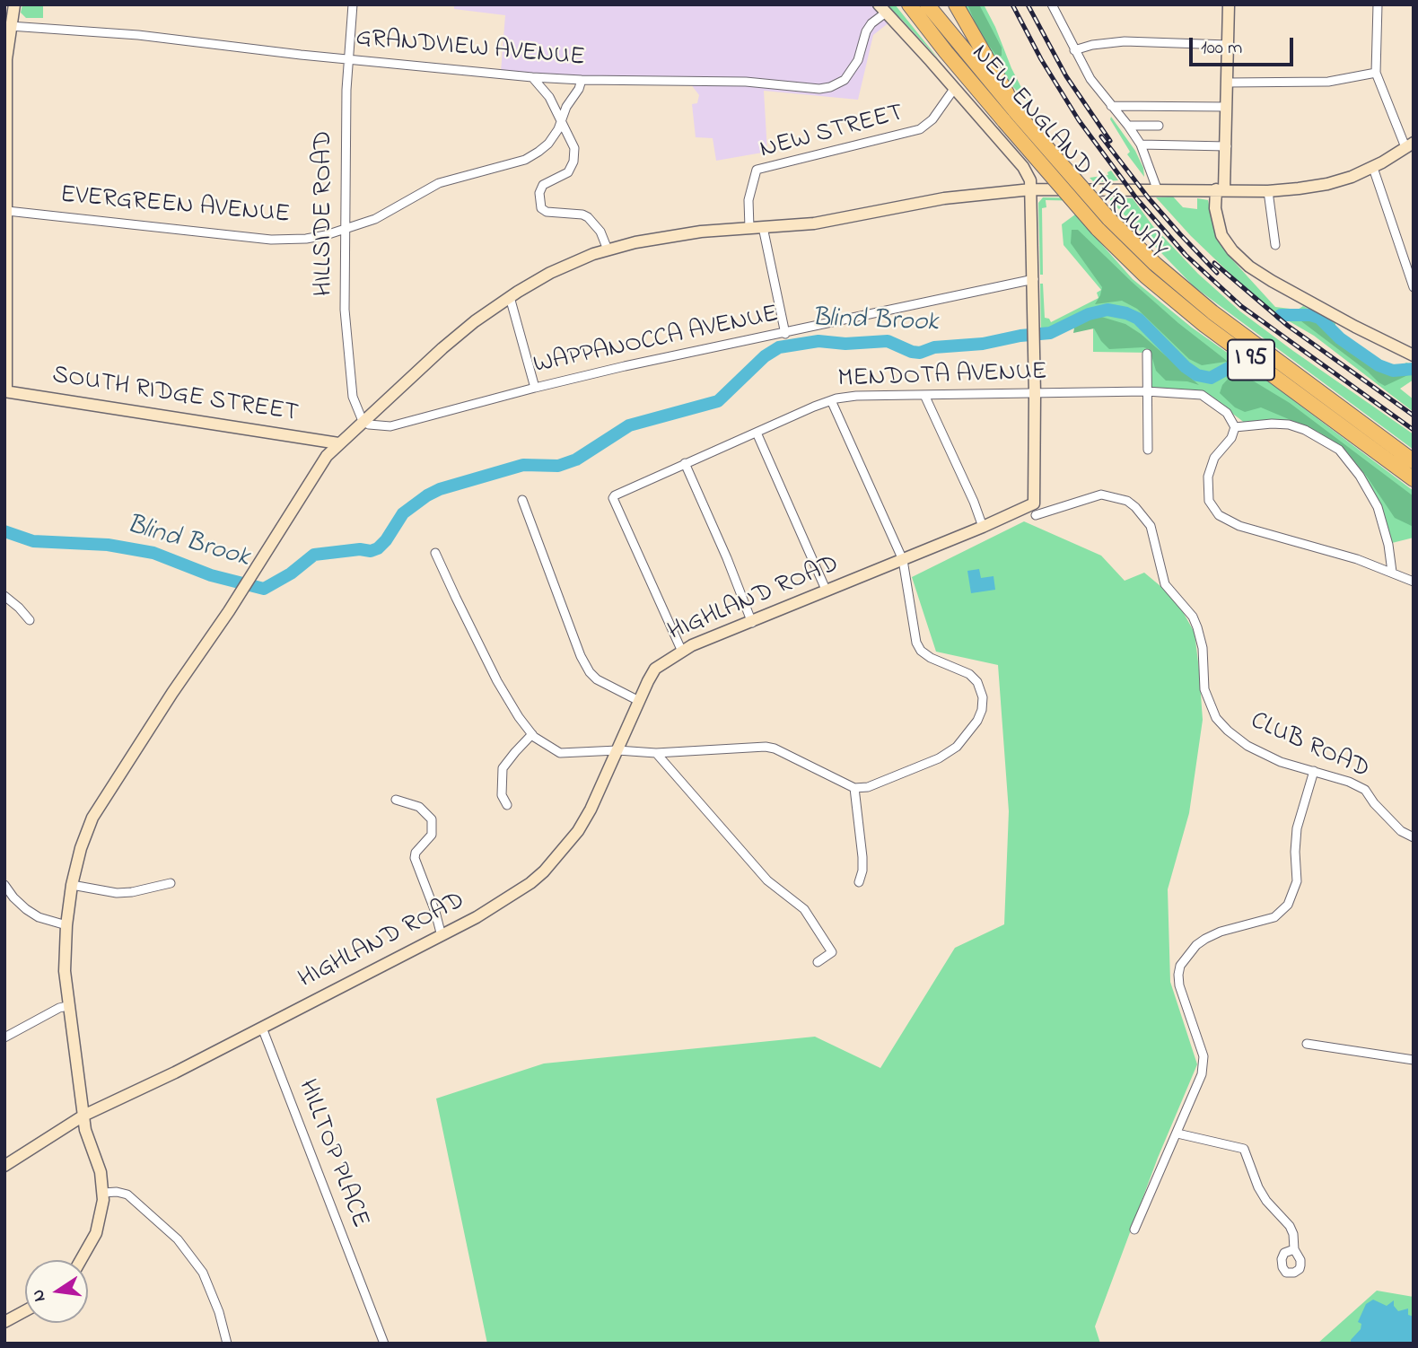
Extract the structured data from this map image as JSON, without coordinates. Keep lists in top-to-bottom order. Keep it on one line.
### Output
{"streets":{"highway":["NEW ENGLAND THRUWAY","I 95"],"street":["GRANDVIEW AVENUE","NEW STREET","EVERGREEN AVENUE","HILLSIDE ROAD","WAPPANOCCA AVENUE","MENDOTA AVENUE","SOUTH RIDGE STREET","HIGHLAND ROAD","CLUB ROAD","HILLTOP PLACE"]},"crossings":[["GRANDVIEW AVENUE","EVERGREEN AVENUE"],["GRANDVIEW AVENUE","HILLSIDE ROAD"],["EVERGREEN AVENUE","HILLSIDE ROAD"],["HILLSIDE ROAD","WAPPANOCCA AVENUE"],["WAPPANOCCA AVENUE","HIGHLAND ROAD"],["MENDOTA AVENUE","HIGHLAND ROAD"],["HIGHLAND ROAD","HILLTOP PLACE"]],"water":["Blind Brook"],"scale_bar":"100 m","north":"left"}
